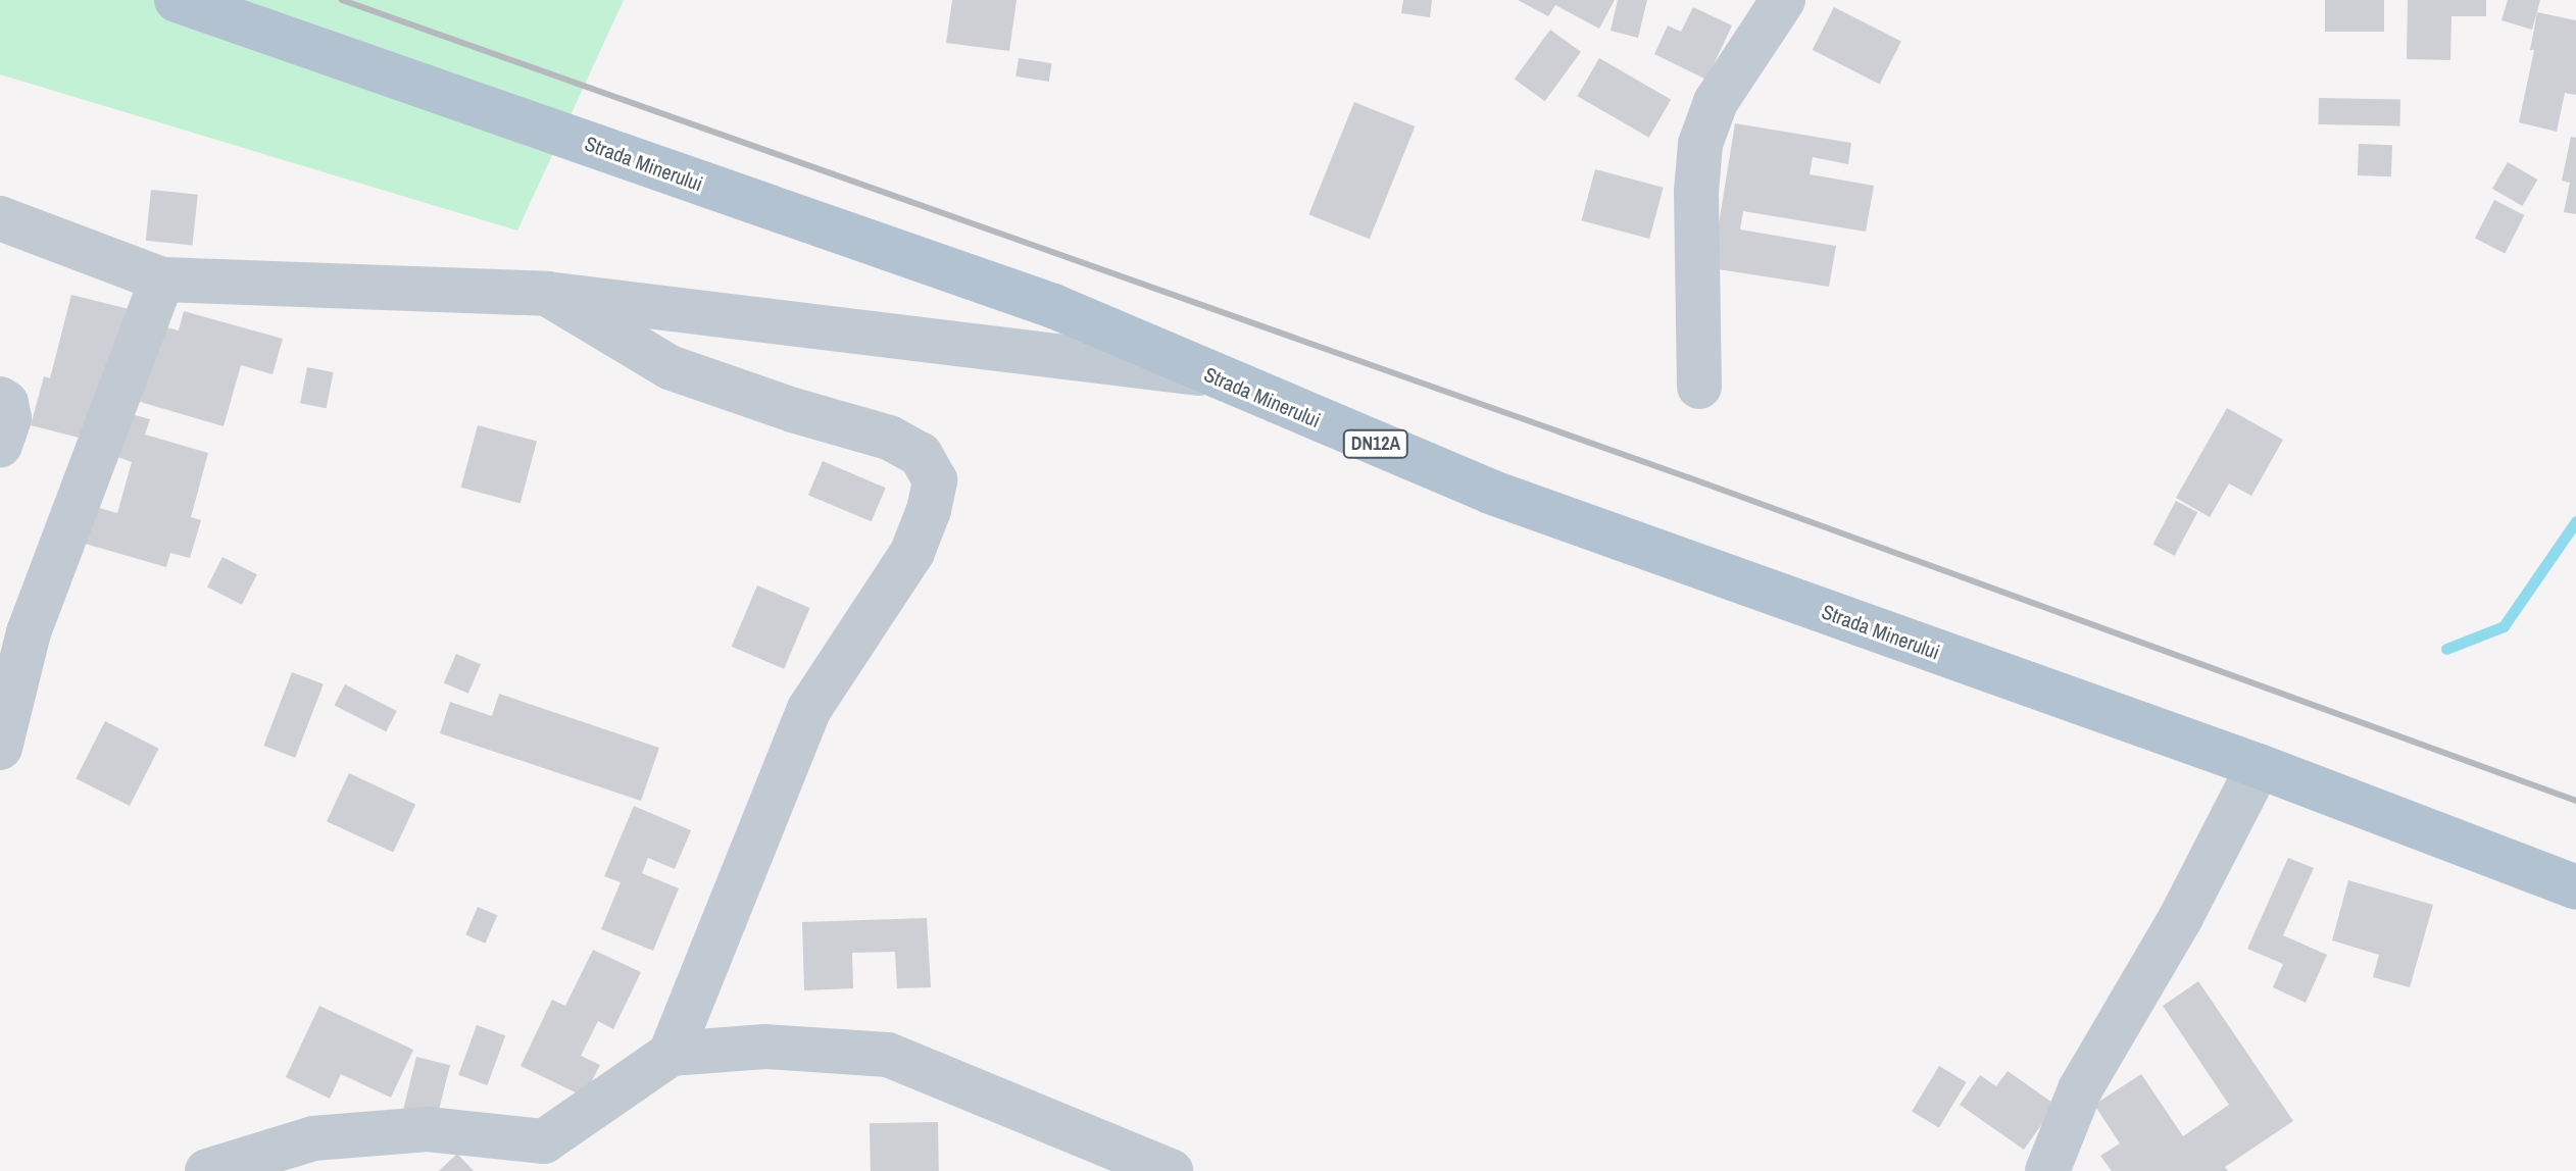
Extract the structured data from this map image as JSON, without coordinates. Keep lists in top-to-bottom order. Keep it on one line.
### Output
{"streets":{"main road":["Strada Minerului","DN12A"]}}
